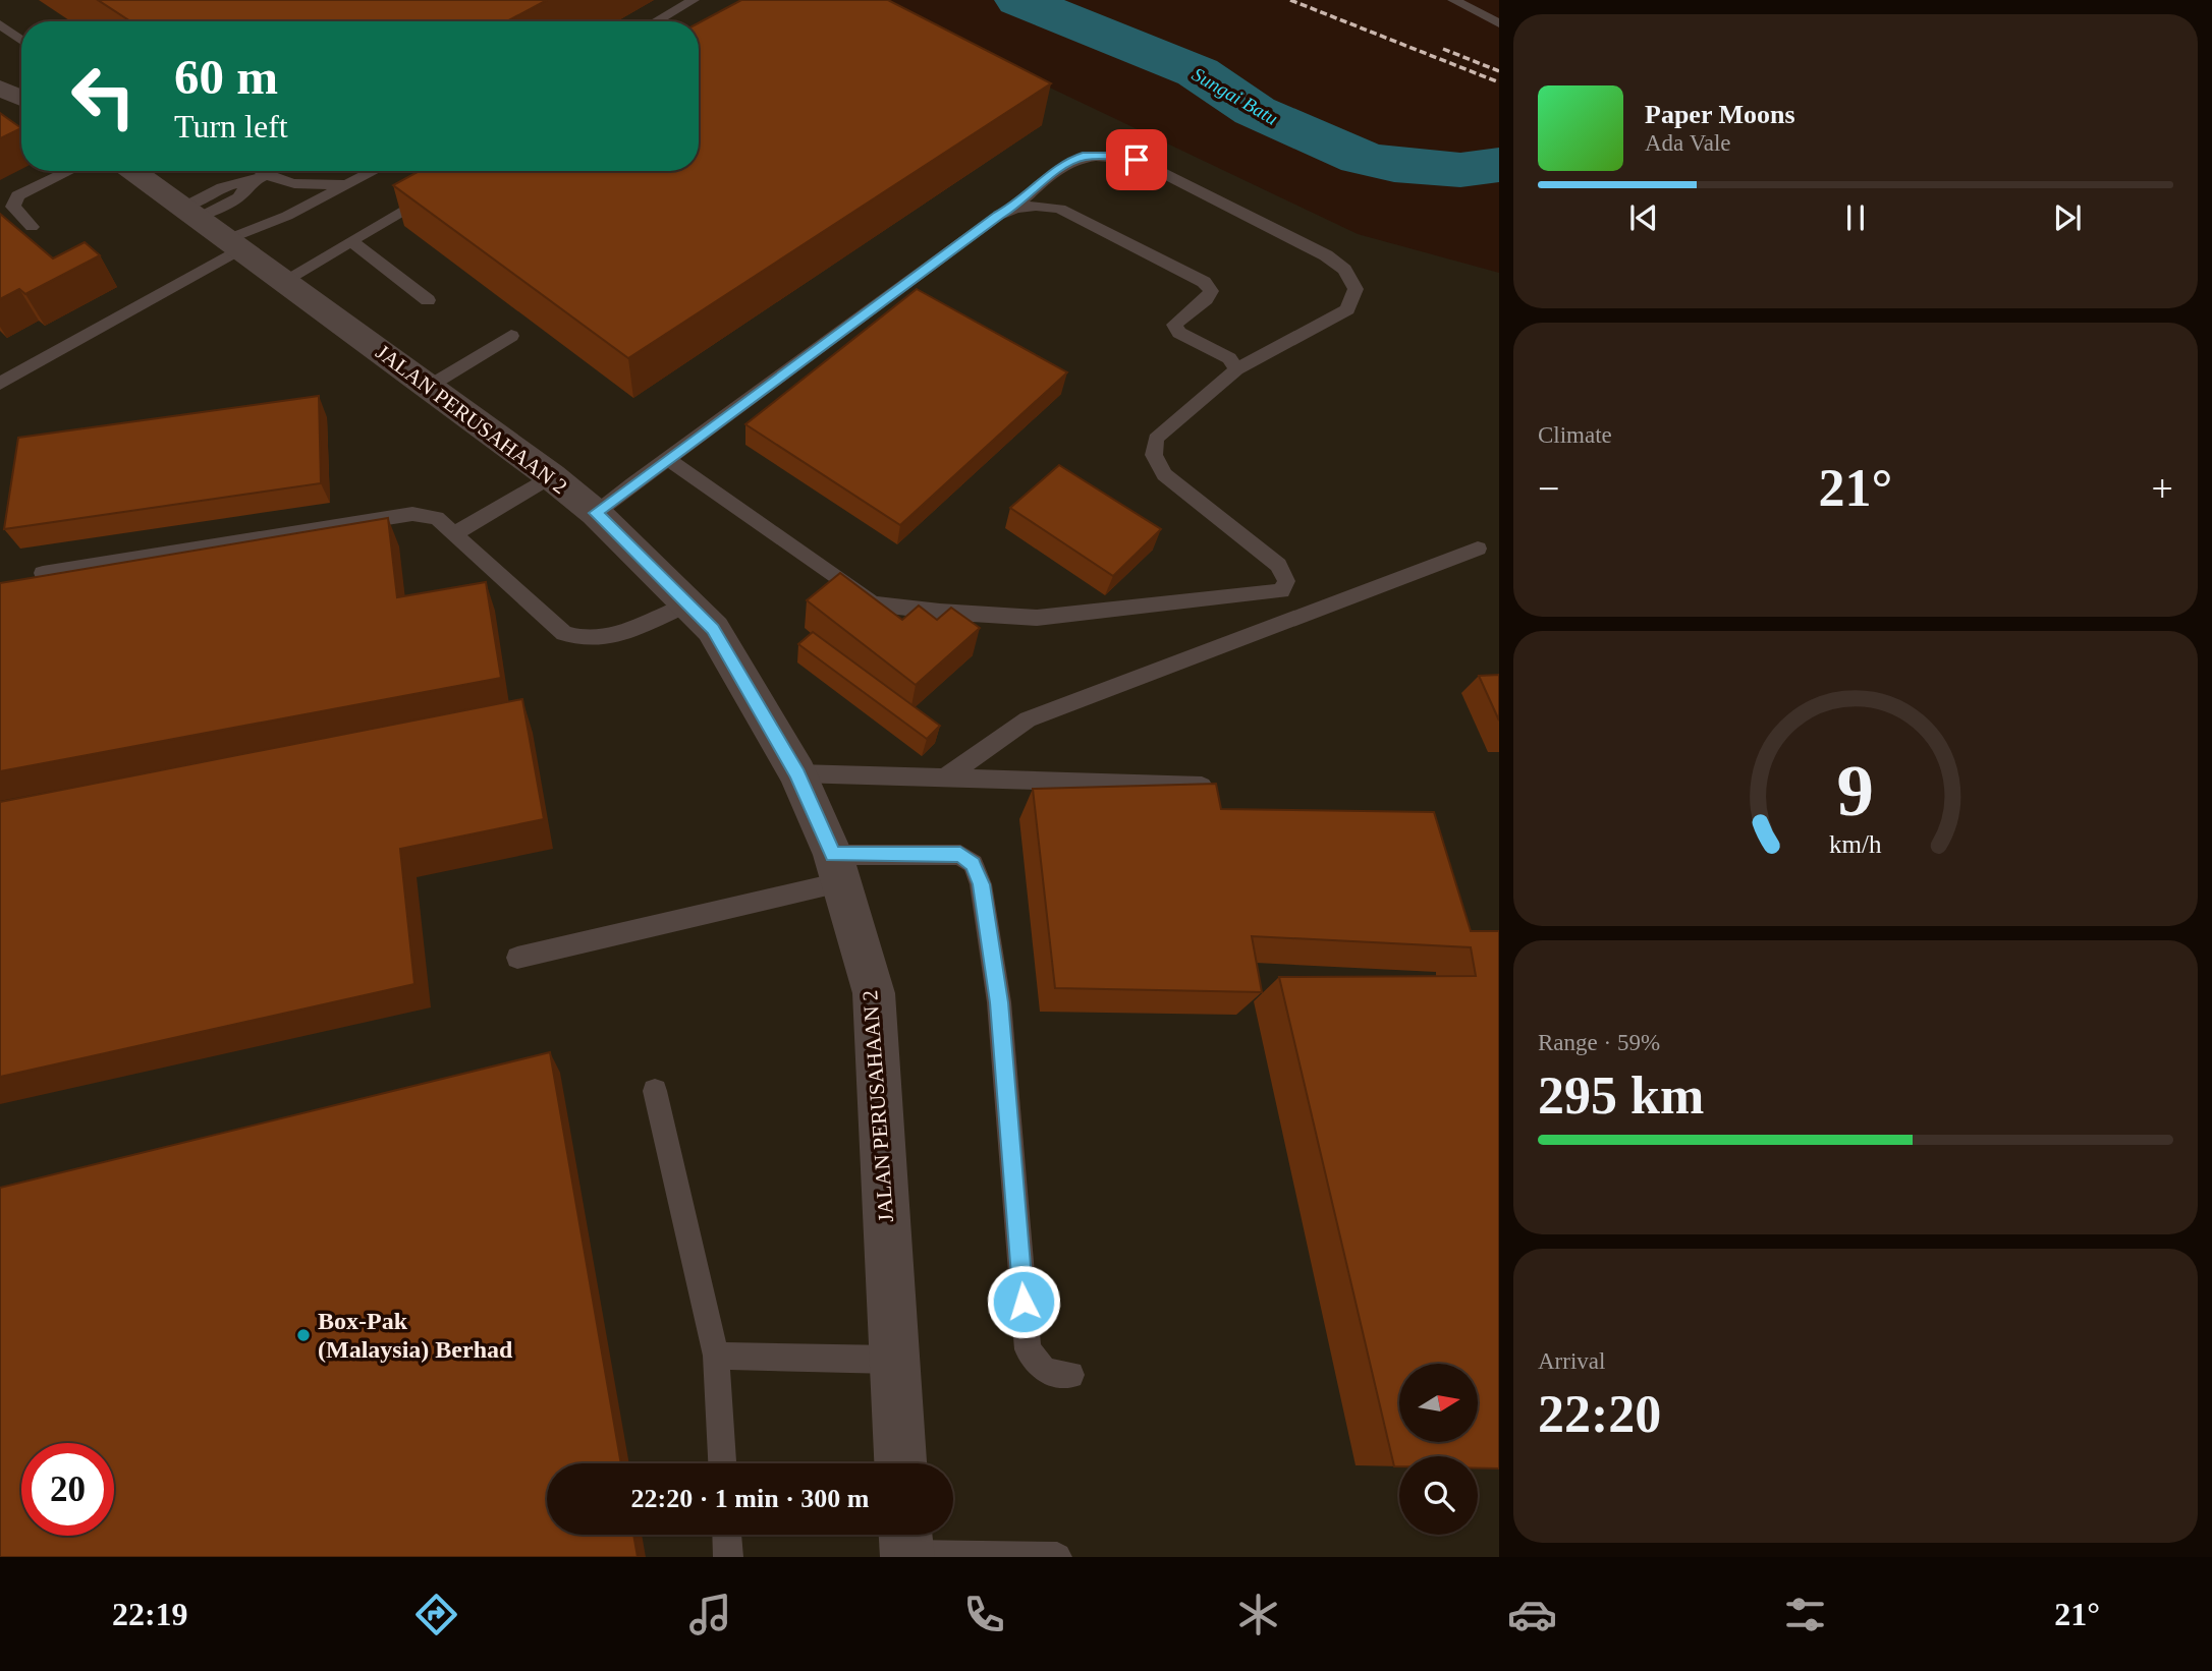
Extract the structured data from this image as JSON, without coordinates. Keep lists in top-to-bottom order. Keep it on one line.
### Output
{"streets":{"street":["JALAN PERUSAHAAN 2"]},"water":["Sungai Batu"],"places":["Box-Pak (Malaysia) Berhad"],"north":"right","page":{"turn":["60 m","Turn left"],"song":["Paper Moons","Ada Vale"],"tile":["Climate",["Range · 59%","295 km"],["Arrival","22:20"]],"heat":["−","21°","+"],"limit":"20","trip":"22:20 · 1 min · 300 m","tabs":["22:19","21°"],"gauge":["9","km/h"]}}
